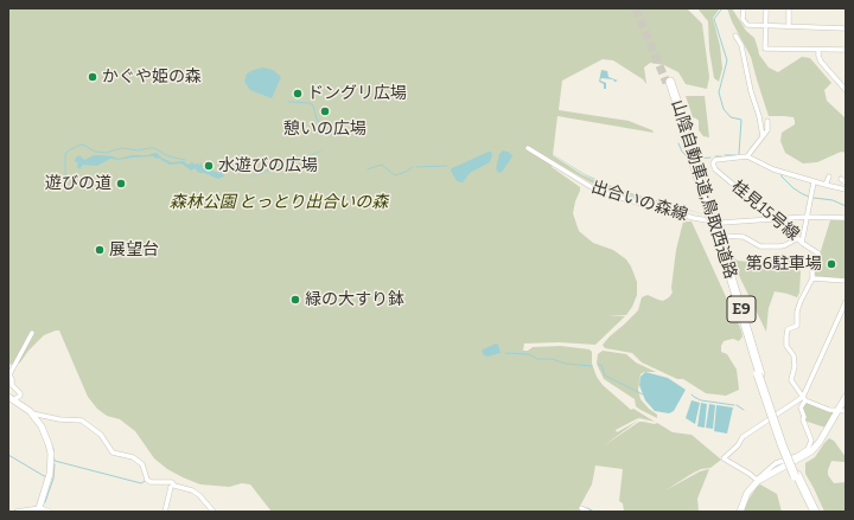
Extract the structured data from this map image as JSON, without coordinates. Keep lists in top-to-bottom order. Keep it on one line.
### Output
{"streets":{"highway":["山陰自動車道;鳥取西道路","E9"],"street":["出合いの森線","桂見15号線"]},"crossings":[["出合いの森線","桂見15号線"]],"parks":["森林公園 とっとり出合いの森"],"places":["かぐや姫の森","ドングリ広場","憩いの広場","水遊びの広場","遊びの道","展望台","第6駐車場","緑の大すり鉢"]}
